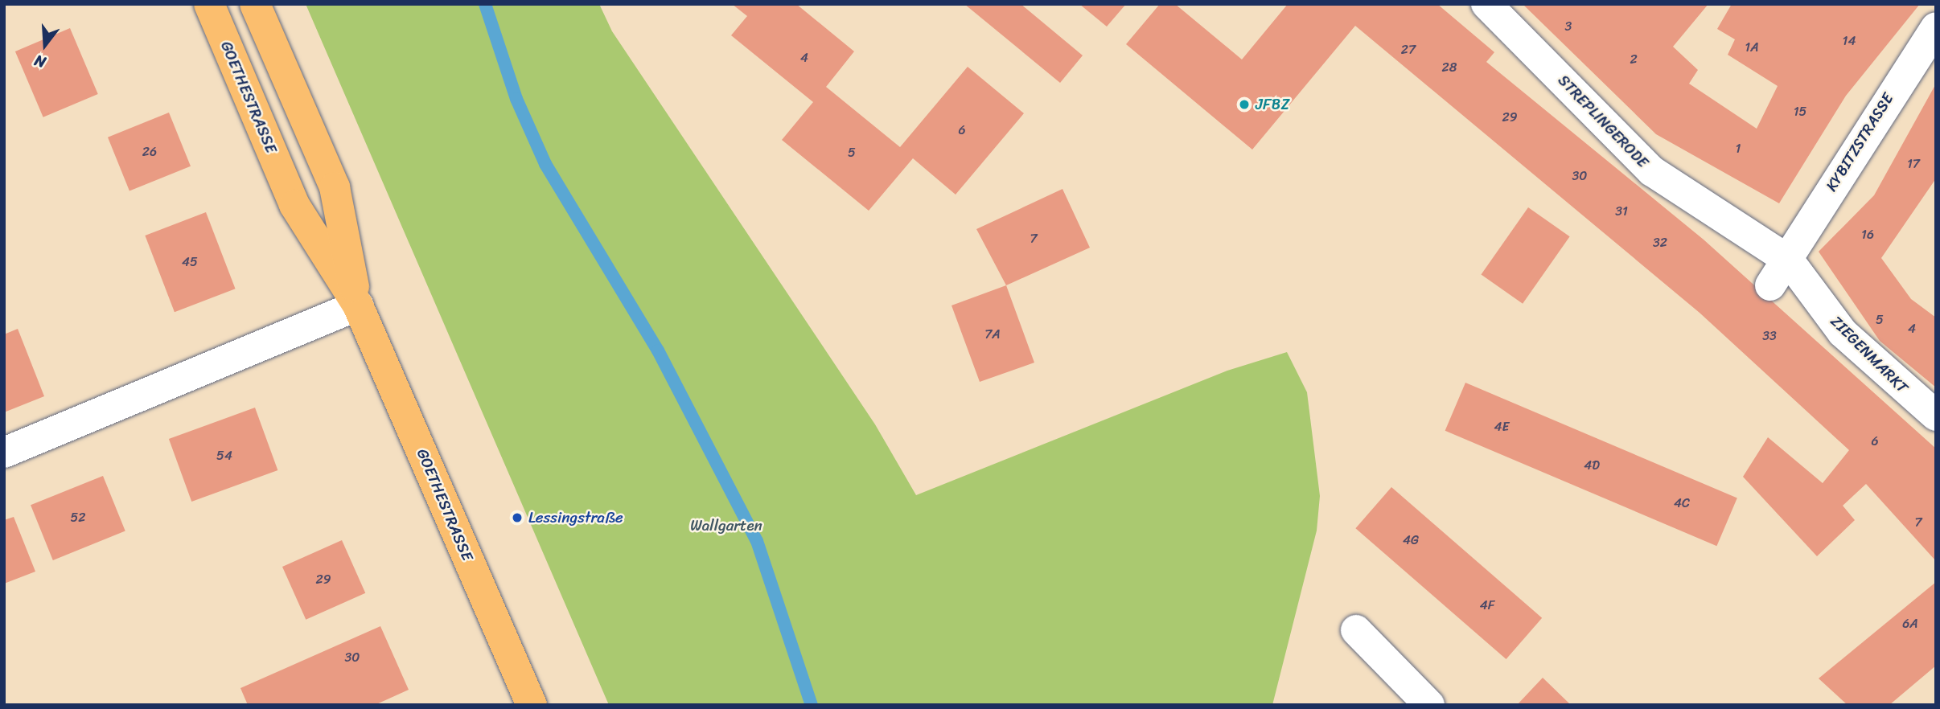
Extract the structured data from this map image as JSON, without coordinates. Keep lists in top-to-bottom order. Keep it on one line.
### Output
{"streets":{"main road":["GOETHESTRASSE"],"street":["STREPLINGERODE","KYBITZSTRASSE","ZIEGENMARKT"]},"crossings":[["STREPLINGERODE","KYBITZSTRASSE"],["STREPLINGERODE","ZIEGENMARKT"],["KYBITZSTRASSE","ZIEGENMARKT"]],"parks":["Wallgarten"],"places":["JFBZ","Lessingstraße"],"house_numbers":["3","14","1A","27","4","2","28","15","29","6","1","26","5","17","30","31","16","7","32","45","5","4","7A","33","4E","6","54","4D","4C","52","7","4G","29","4F","6A","30"],"north":"bottom"}
